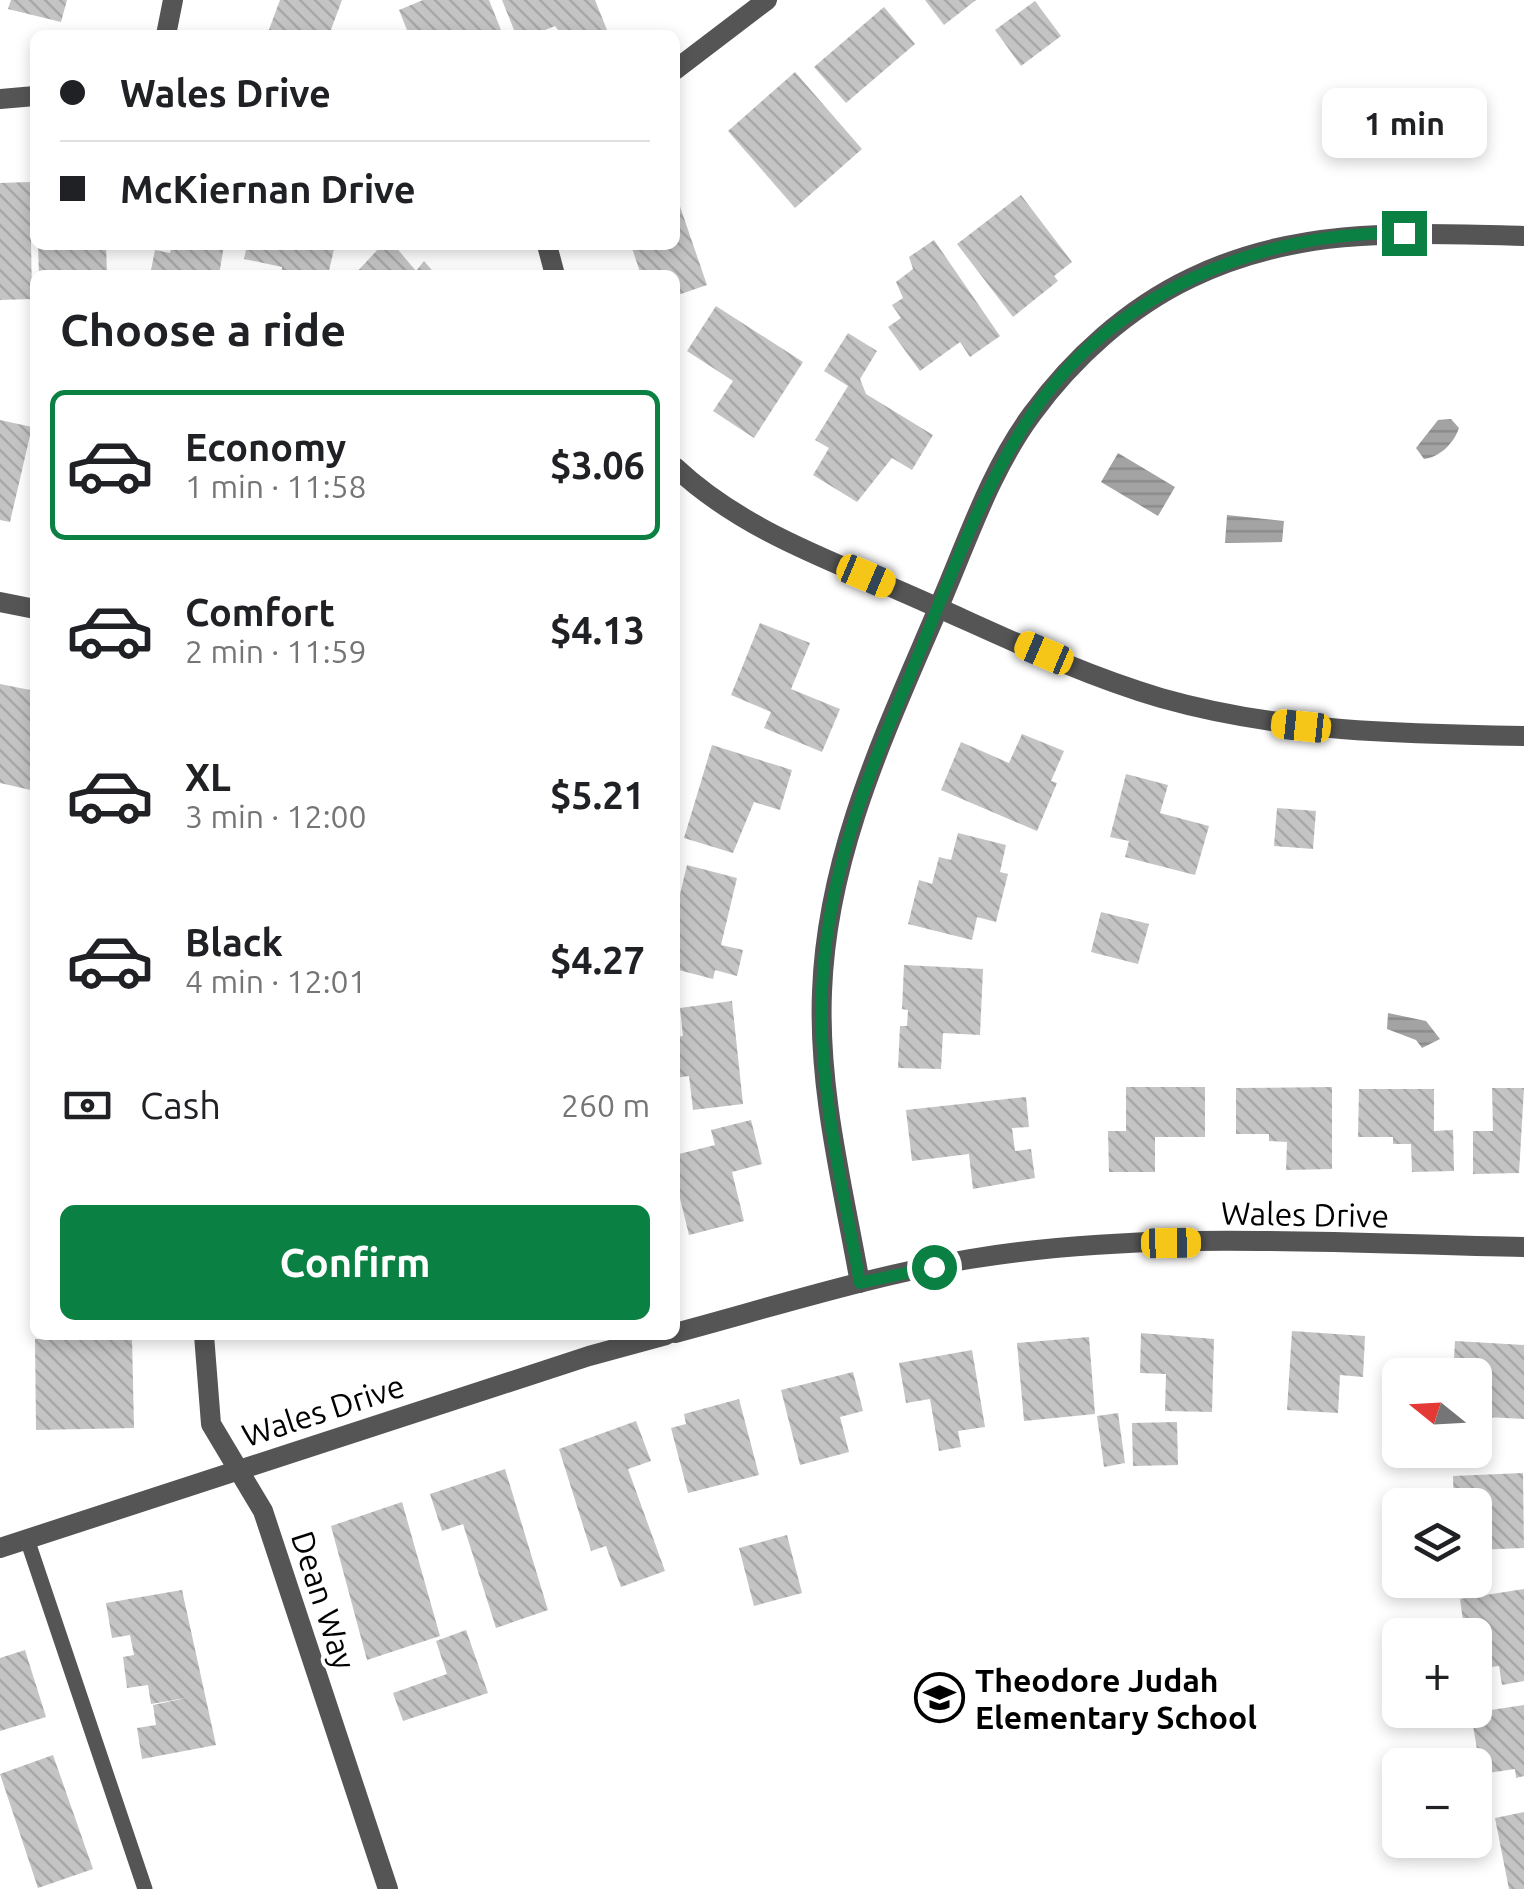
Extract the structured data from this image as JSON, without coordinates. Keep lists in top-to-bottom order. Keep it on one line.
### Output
{"streets":{"street":["Wales Drive","Dean Way"]},"crossings":[["Wales Drive","Dean Way"]],"places":{"school or university":["Theodore Judah Elementary School"]},"north":"left","page":{"banner":["Wales Drive","McKiernan Drive"],"bubble":"1 min","heading":"Choose a ride","list":[{"name":"Economy","note":"1 min · 11:58","value":"$3.06"},{"name":"Comfort","note":"2 min · 11:59","value":"$4.13"},{"name":"XL","note":"3 min · 12:00","value":"$5.21"},{"name":"Black","note":"4 min · 12:01","value":"$4.27"}],"pay":["Cash","260 m"],"buttons":"Confirm","map_buttons":["+","−"]}}
